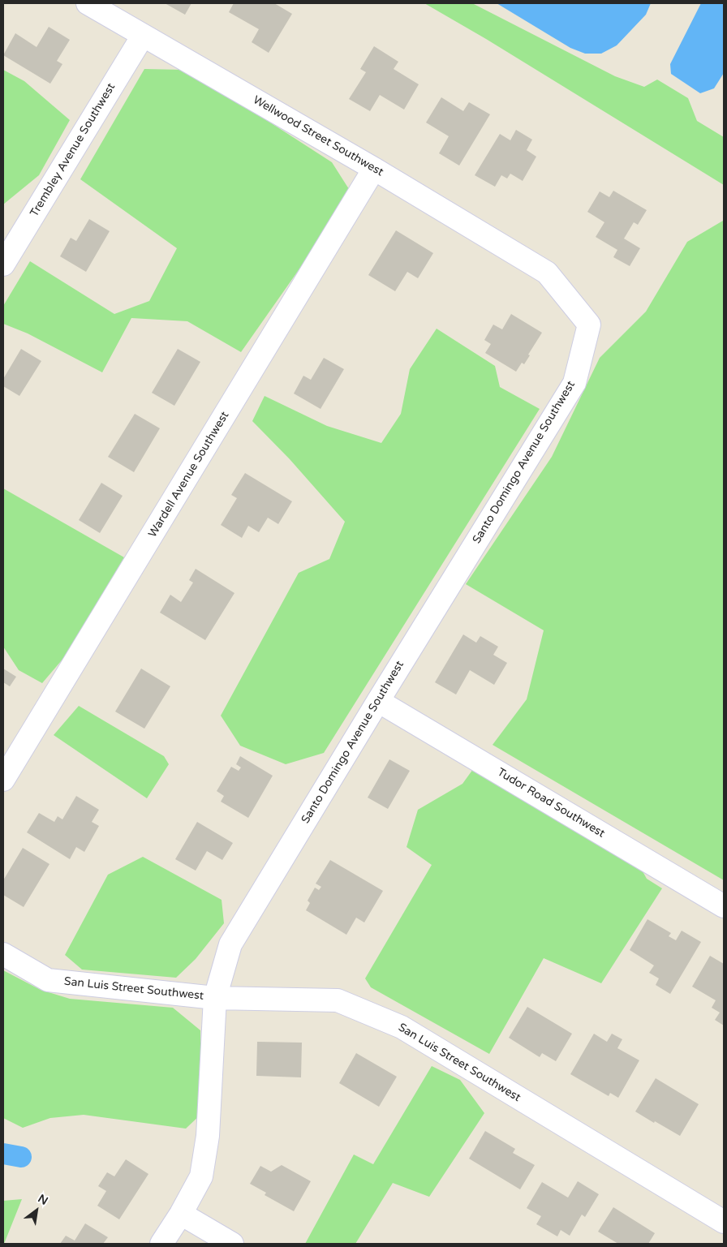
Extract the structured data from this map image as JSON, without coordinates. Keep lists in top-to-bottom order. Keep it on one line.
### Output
{"streets":{"street":["Wellwood Street Southwest","Trembley Avenue Southwest","Santo Domingo Avenue Southwest","Wardell Avenue Southwest","Tudor Road Southwest","San Luis Street Southwest"]},"crossings":[["Wellwood Street Southwest","Trembley Avenue Southwest"],["Wellwood Street Southwest","Santo Domingo Avenue Southwest"],["Wellwood Street Southwest","Wardell Avenue Southwest"],["Santo Domingo Avenue Southwest","Tudor Road Southwest"],["Santo Domingo Avenue Southwest","San Luis Street Southwest"]],"north":"top right"}
